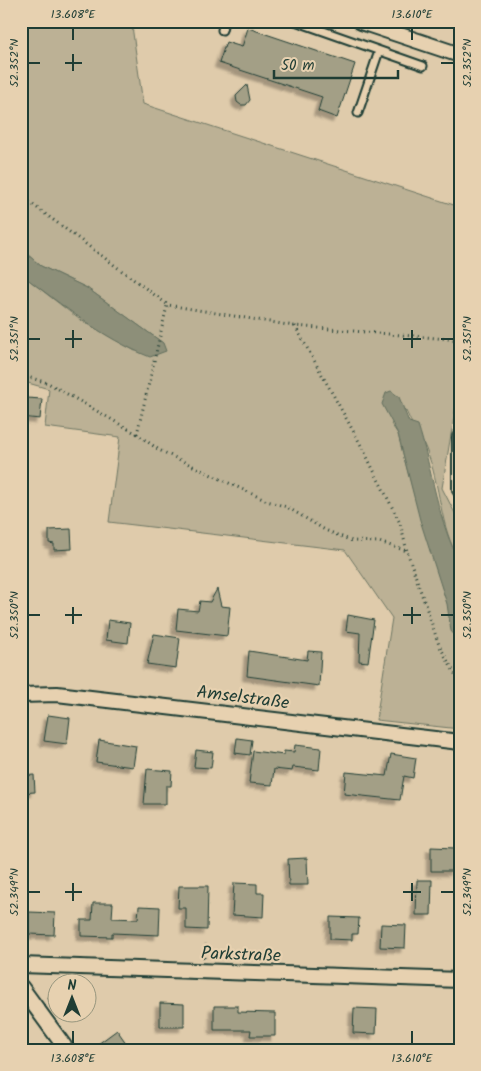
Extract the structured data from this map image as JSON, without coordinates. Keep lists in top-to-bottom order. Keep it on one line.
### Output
{"streets":{"street":["Amselstraße","Parkstraße"]},"scale_bar":"50 m","north":"top","coordinates":["13.608°E","13.610°E","52.352°N","52.351°N","52.350°N","52.349°N"]}
